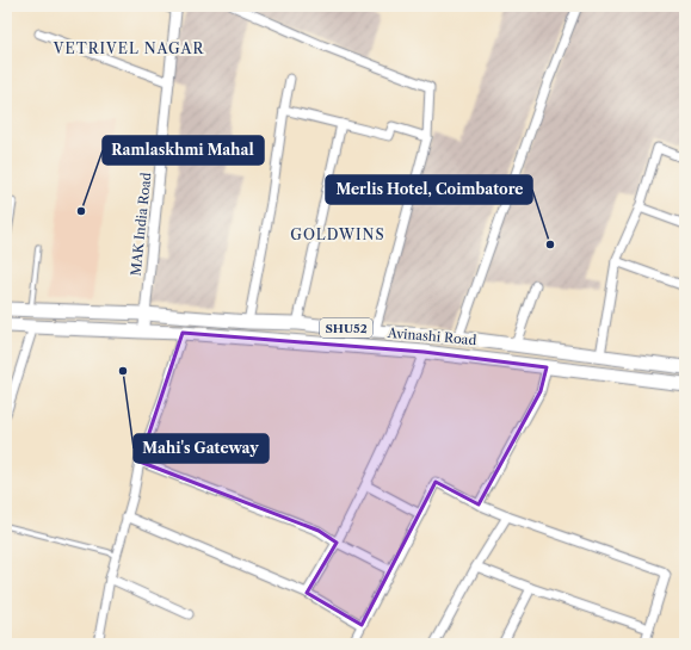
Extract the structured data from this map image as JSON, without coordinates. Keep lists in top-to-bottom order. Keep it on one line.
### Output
{"streets":{"main road":["SHU52","Avinashi Road"],"street":["MAK India Road"]},"crossings":[["MAK India Road","Avinashi Road"]],"districts":["VETRIVEL NAGAR","GOLDWINS"],"places":["Ramlaskhmi Mahal","Merlis Hotel, Coimbatore","Mahi's Gateway"]}
